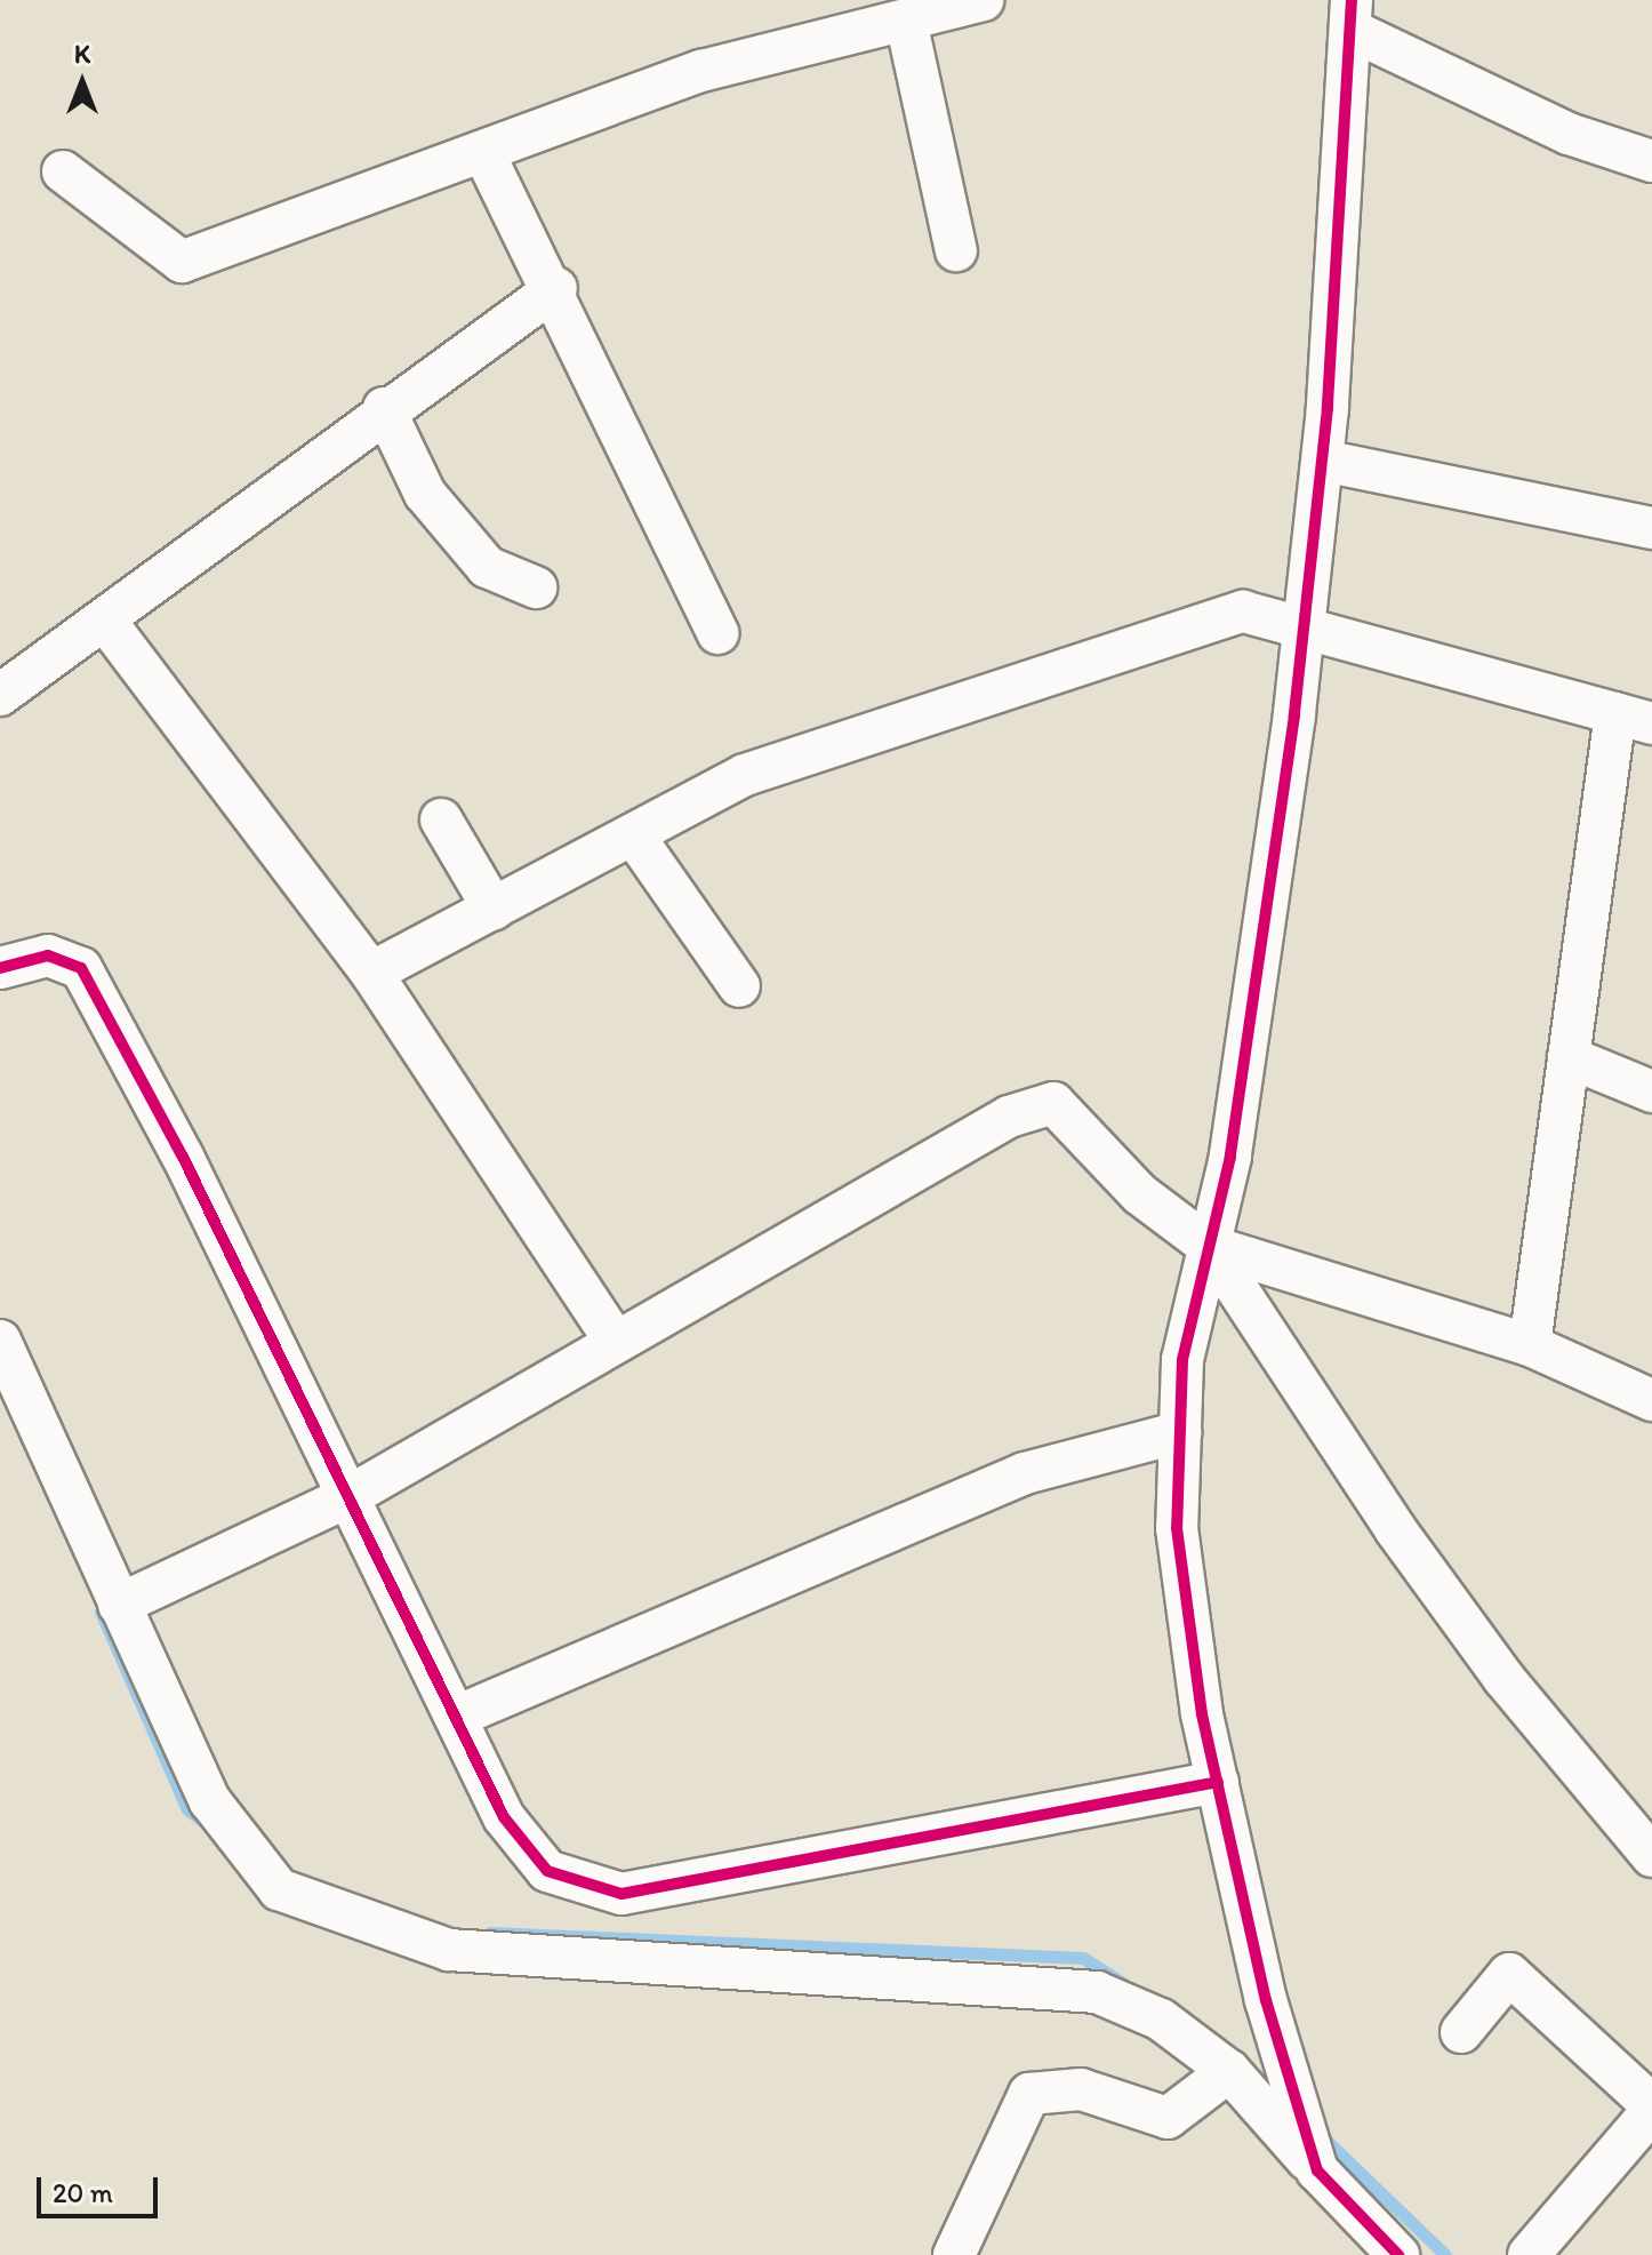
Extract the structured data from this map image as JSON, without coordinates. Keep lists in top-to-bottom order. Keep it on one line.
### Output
{"scale_bar":"20 m","north":"top"}
